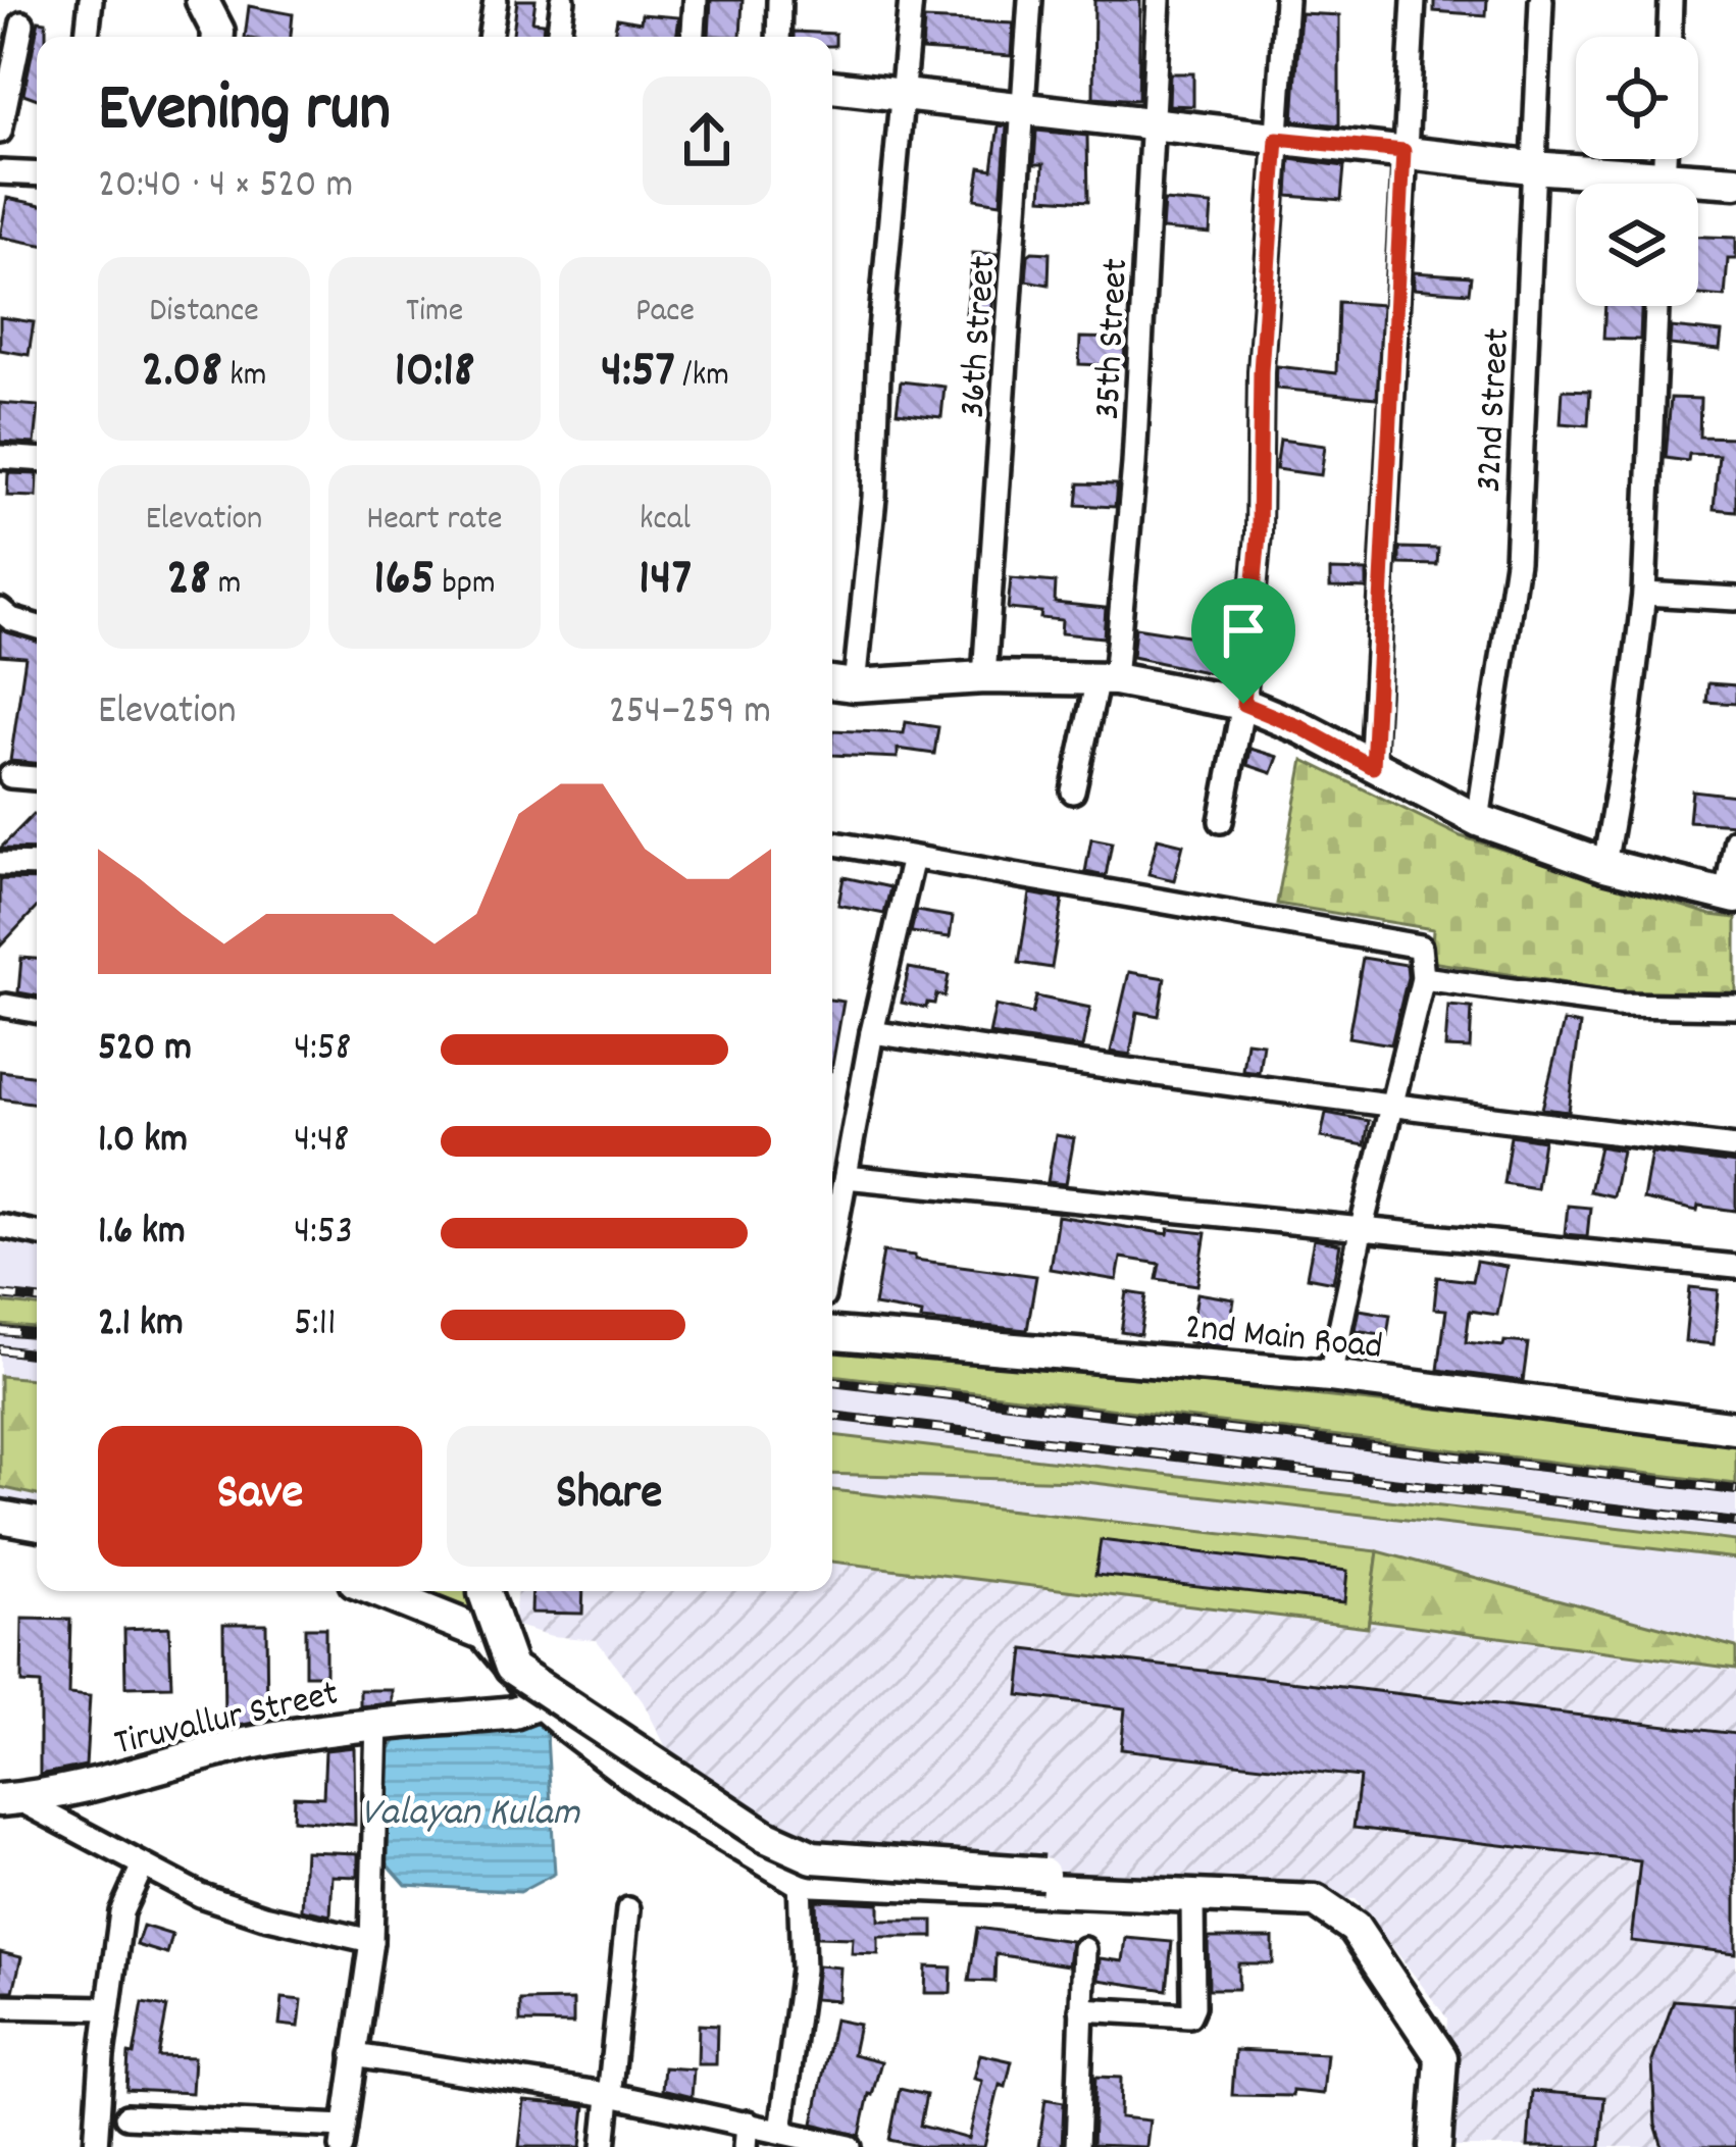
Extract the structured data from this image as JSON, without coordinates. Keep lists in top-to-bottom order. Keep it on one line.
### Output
{"streets":{"street":["36th Street","35th Street","32nd Street","2nd Main Road","Tiruvallur Street"]},"water":["Valayan Kulam"],"page":{"heading":["Evening run","20:40 · 4 × 520 m"],"stats":[["Distance","2.08 km"],["Time","10:18"],["Pace","4:57 /km"],["Elevation","28 m"],["Heart rate","165 bpm"],["kcal","147"]],"chart":["Elevation","254–259 m"],"list":[{"name":"520 m","note":"4:58"},{"name":"1.0 km","note":"4:48"},{"name":"1.6 km","note":"4:53"},{"name":"2.1 km","note":"5:11"}],"buttons":["Save","Share"]}}
